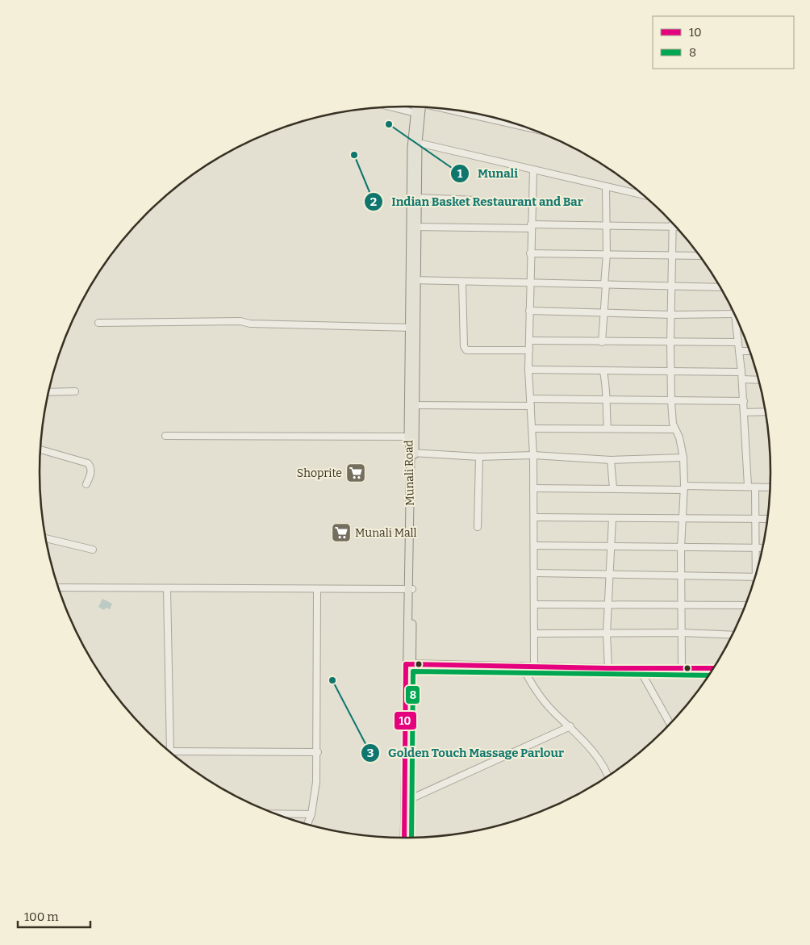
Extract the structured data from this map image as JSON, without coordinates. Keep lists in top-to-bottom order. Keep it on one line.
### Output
{"streets":{"main road":["Munali Road"]},"places":{"other":["Munali","Indian Basket Restaurant and Bar","Golden Touch Massage Parlour"],"supermarket":["Shoprite","Munali Mall"]},"lines":["transit line 10","transit line 8"],"legend":["10","8"],"scale_bar":"100 m"}
